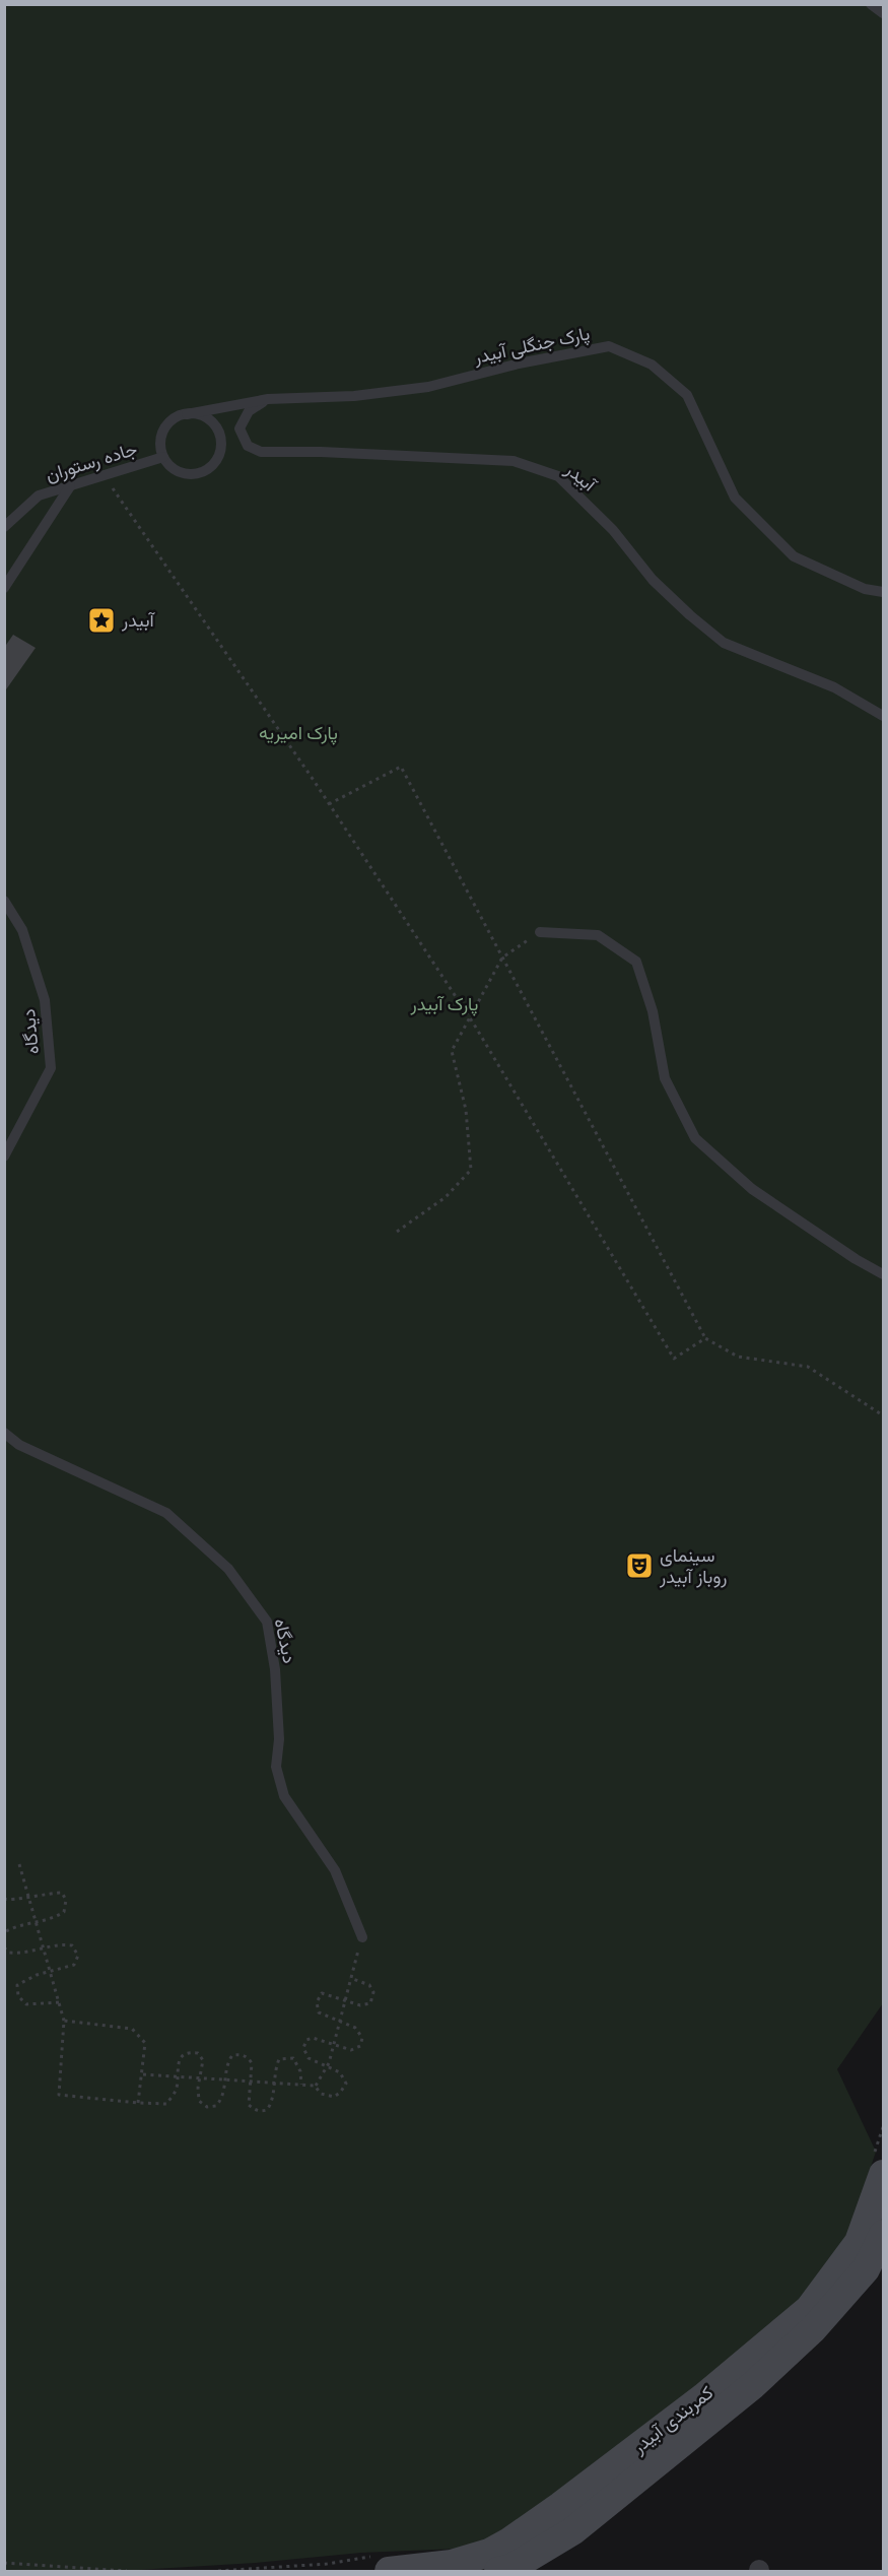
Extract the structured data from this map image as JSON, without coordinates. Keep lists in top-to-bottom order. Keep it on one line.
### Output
{"streets":{"main road":["کمربندی آبیدر"],"lane":["پارک جنگلی آبیدر","جاده رستوران","آبیدر","دیدگاه"]},"crossings":[["پارک جنگلی آبیدر","جاده رستوران"],["پارک جنگلی آبیدر","آبیدر"]],"parks":["پارک امیریه","پارک آبیدر"],"places":{"place":["آبیدر"],"theatre":["سینمای روباز آبیدر"]}}
